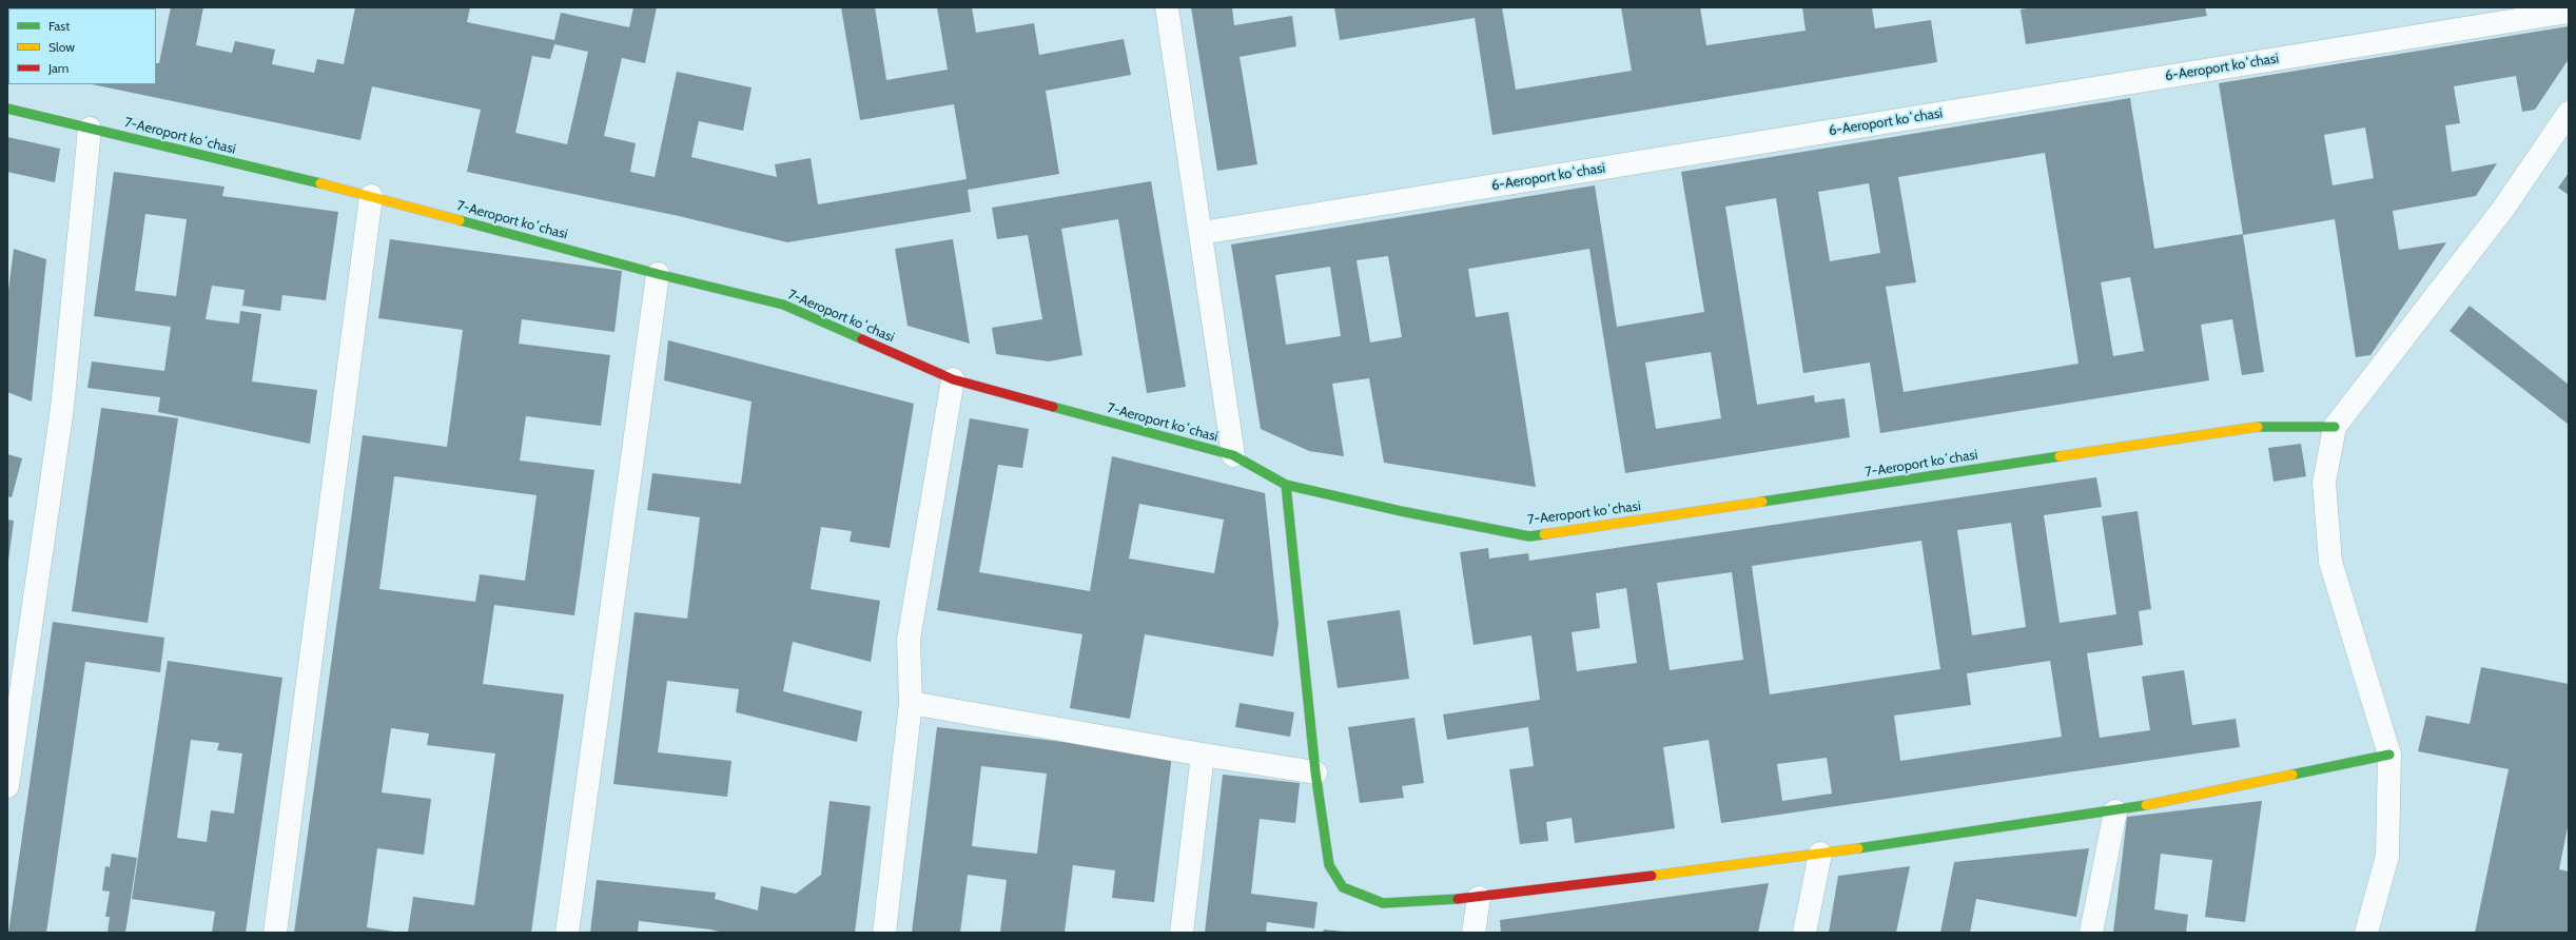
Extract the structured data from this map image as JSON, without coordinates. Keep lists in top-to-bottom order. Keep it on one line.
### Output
{"streets":{"street":["6-Aeroport koʻchasi","7-Aeroport koʻchasi"]},"legend":["Fast","Slow","Jam"]}
